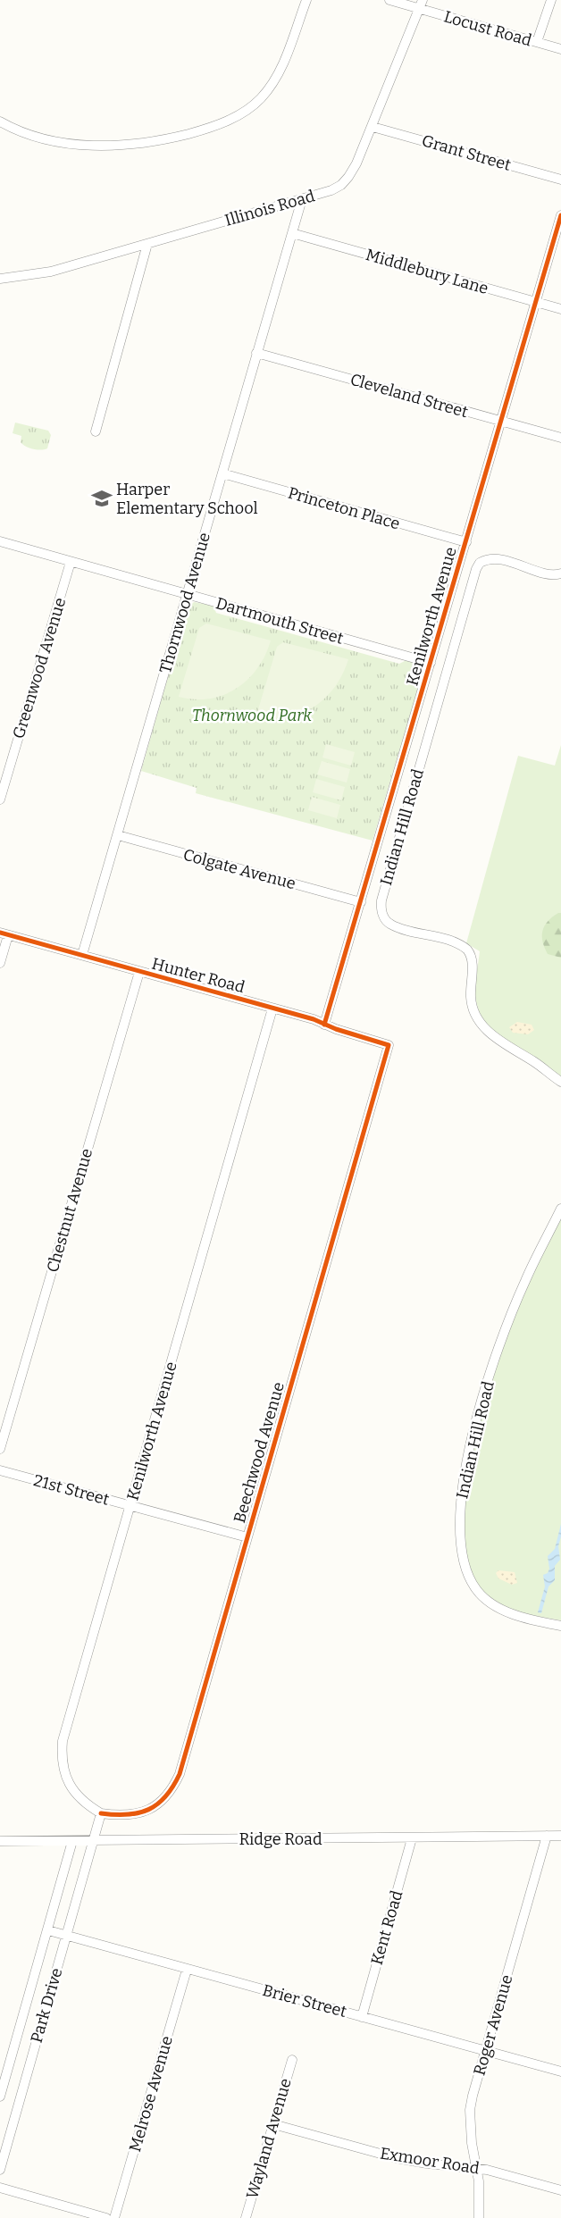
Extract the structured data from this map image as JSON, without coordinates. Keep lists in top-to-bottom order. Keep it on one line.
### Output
{"streets":{"street":["Locust Road","Grant Street","Illinois Road","Middlebury Lane","Cleveland Street","Princeton Place","Thornwood Avenue","Kenilworth Avenue","Dartmouth Street","Greenwood Avenue","Indian Hill Road","Colgate Avenue","Hunter Road","Chestnut Avenue","Beechwood Avenue","21st Street","Ridge Road","Kent Road","Brier Street","Park Drive","Roger Avenue","Melrose Avenue","Wayland Avenue","Exmoor Road"]},"crossings":[["Locust Road","Illinois Road"],["Grant Street","Illinois Road"],["Illinois Road","Thornwood Avenue"],["Middlebury Lane","Thornwood Avenue"],["Middlebury Lane","Kenilworth Avenue"],["Cleveland Street","Thornwood Avenue"],["Cleveland Street","Kenilworth Avenue"],["Princeton Place","Thornwood Avenue"],["Princeton Place","Kenilworth Avenue"],["Thornwood Avenue","Dartmouth Street"],["Thornwood Avenue","Colgate Avenue"],["Thornwood Avenue","Hunter Road"],["Kenilworth Avenue","Dartmouth Street"],["Kenilworth Avenue","Colgate Avenue"],["Kenilworth Avenue","Hunter Road"],["Kenilworth Avenue","Beechwood Avenue"],["Kenilworth Avenue","21st Street"],["Dartmouth Street","Greenwood Avenue"],["Hunter Road","Chestnut Avenue"],["Hunter Road","Beechwood Avenue"],["Beechwood Avenue","21st Street"],["Ridge Road","Kent Road"],["Ridge Road","Park Drive"],["Ridge Road","Roger Avenue"],["Kent Road","Brier Street"],["Brier Street","Park Drive"],["Brier Street","Roger Avenue"],["Brier Street","Melrose Avenue"],["Roger Avenue","Exmoor Road"],["Wayland Avenue","Exmoor Road"]],"parks":["Thornwood Park"],"places":{"school or university":["Harper Elementary School"]}}
